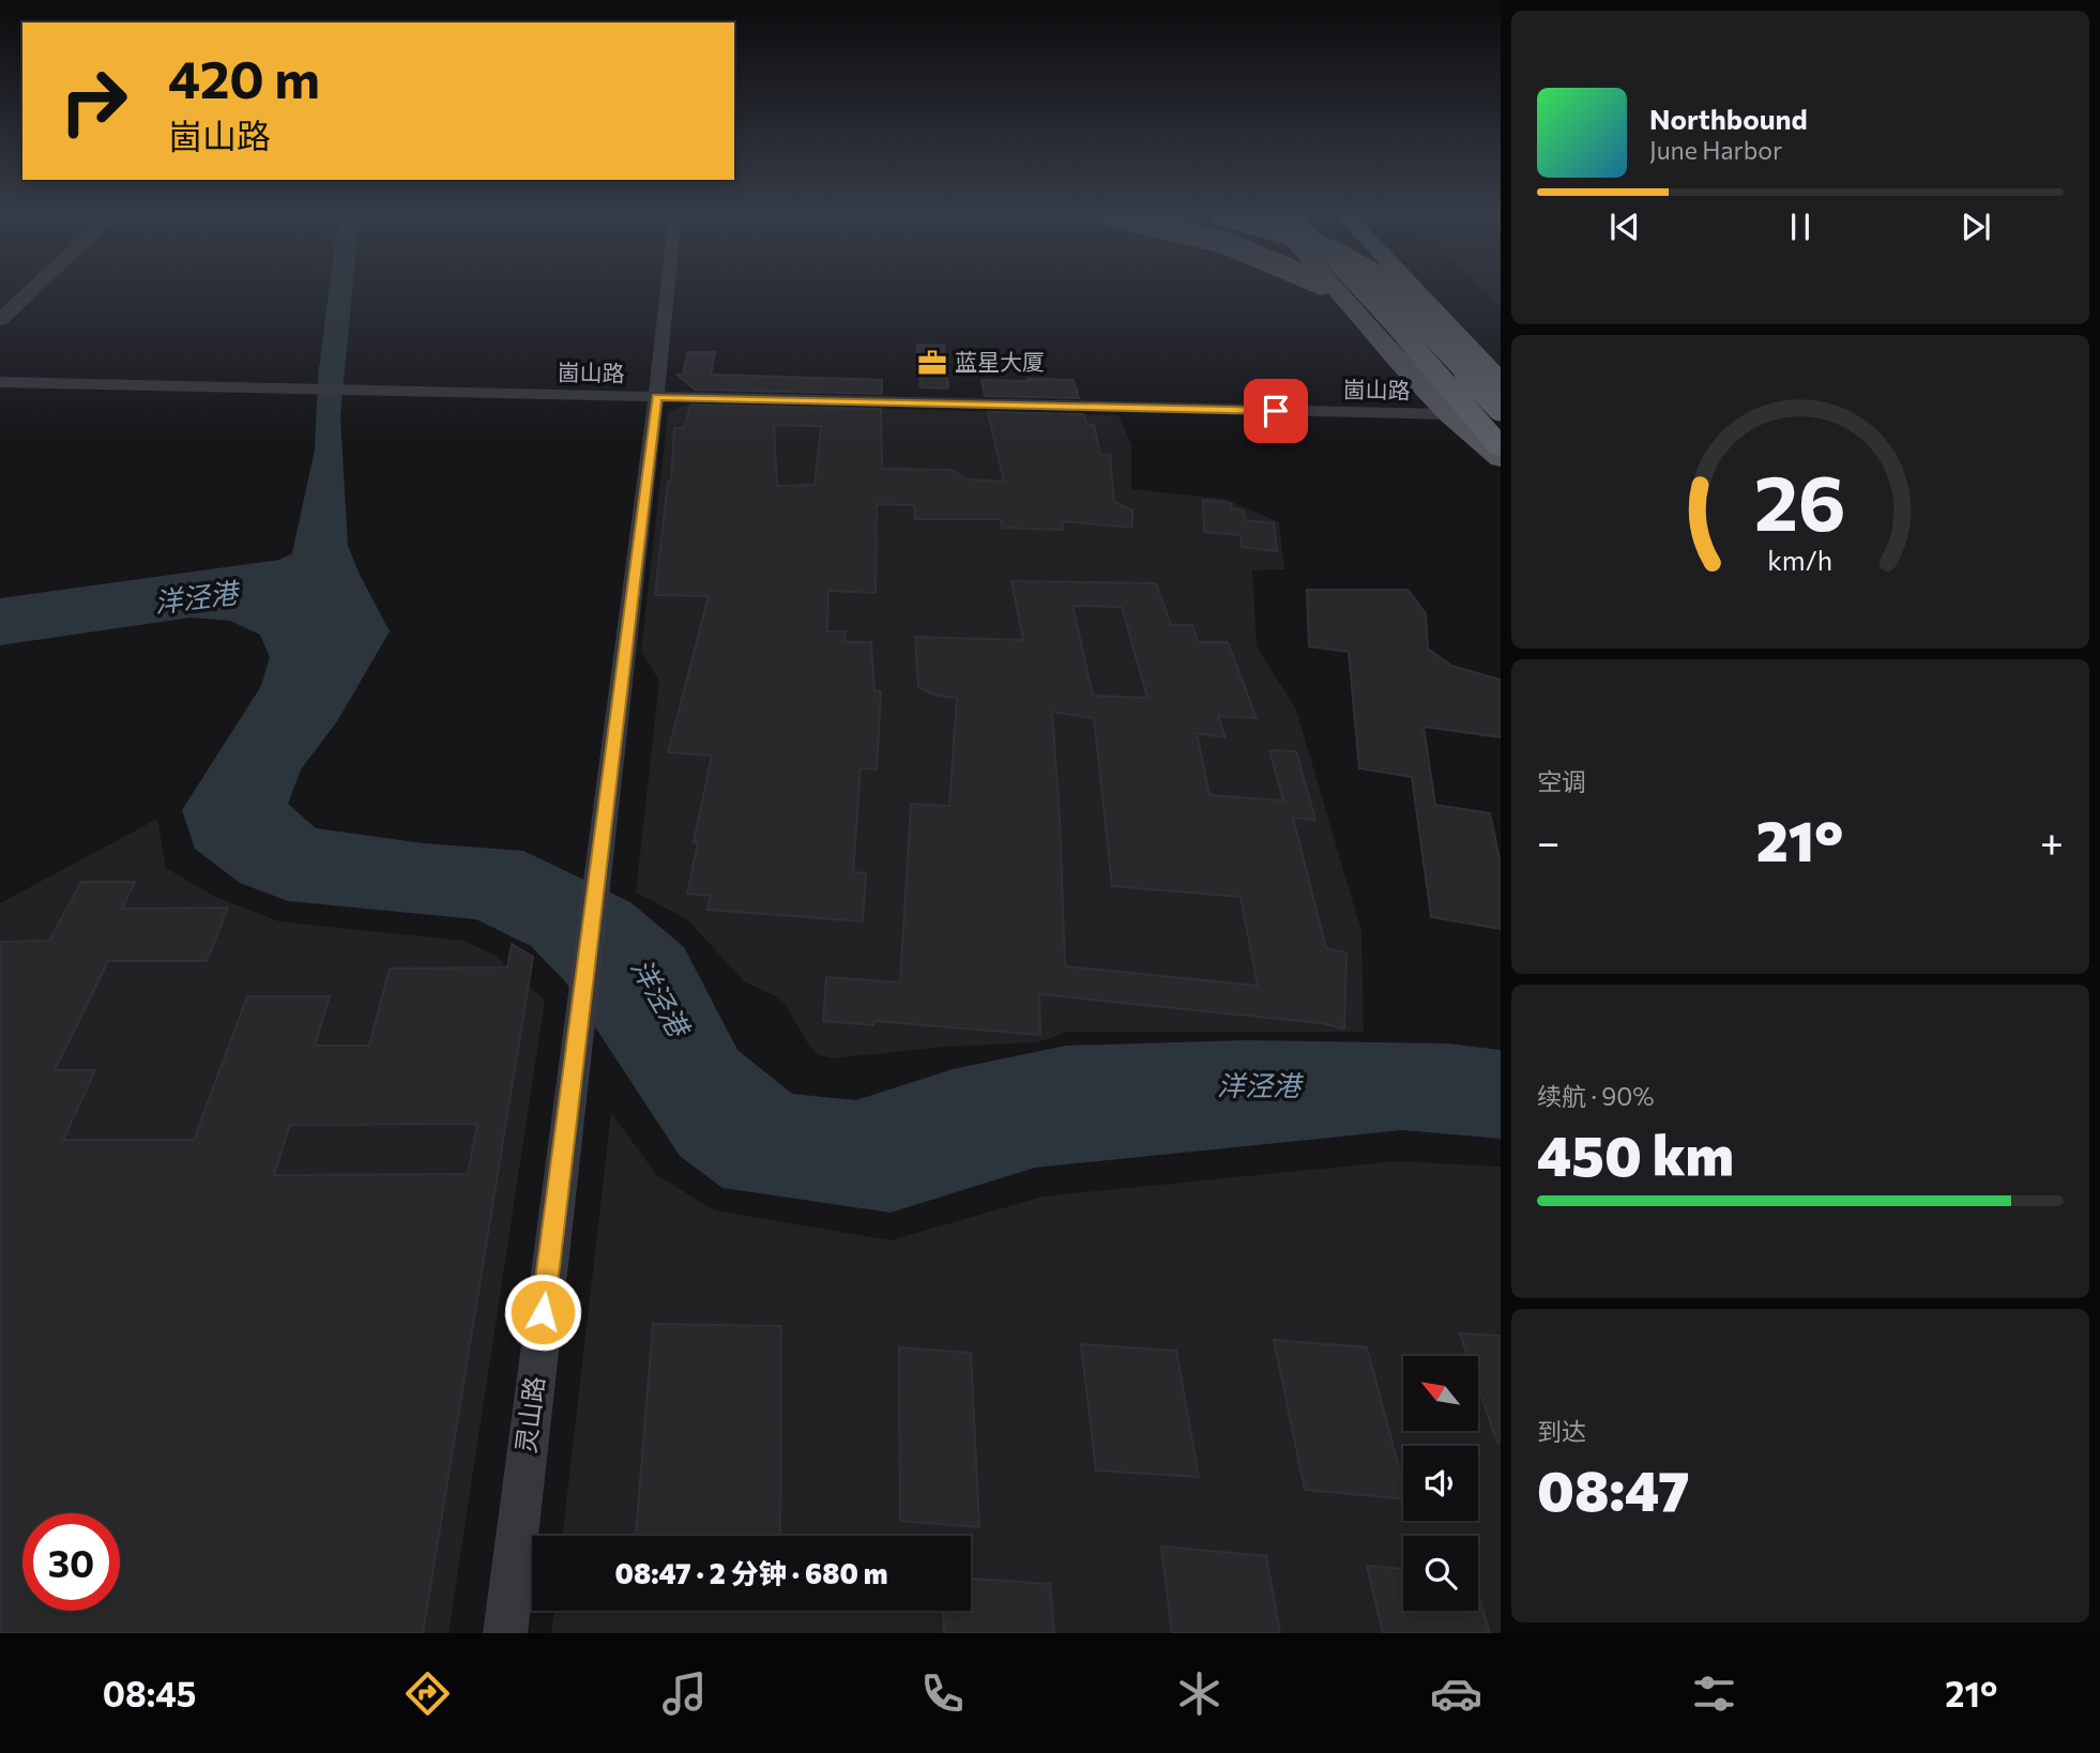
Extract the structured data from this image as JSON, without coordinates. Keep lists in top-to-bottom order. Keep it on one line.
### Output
{"streets":{"street":["崮山路","灵山路"]},"crossings":[["崮山路","灵山路"]],"water":["洋泾港"],"places":{"office":["蓝星大厦"]},"north":"top left","page":{"turn":["420 m","崮山路"],"song":["Northbound","June Harbor"],"tile":["空调",["续航 · 90%","450 km"],["到达","08:47"]],"heat":["−","21°","+"],"limit":"30","trip":"08:47 · 2 分钟 · 680 m","tabs":["08:45","21°"],"gauge":["26","km/h"]}}
